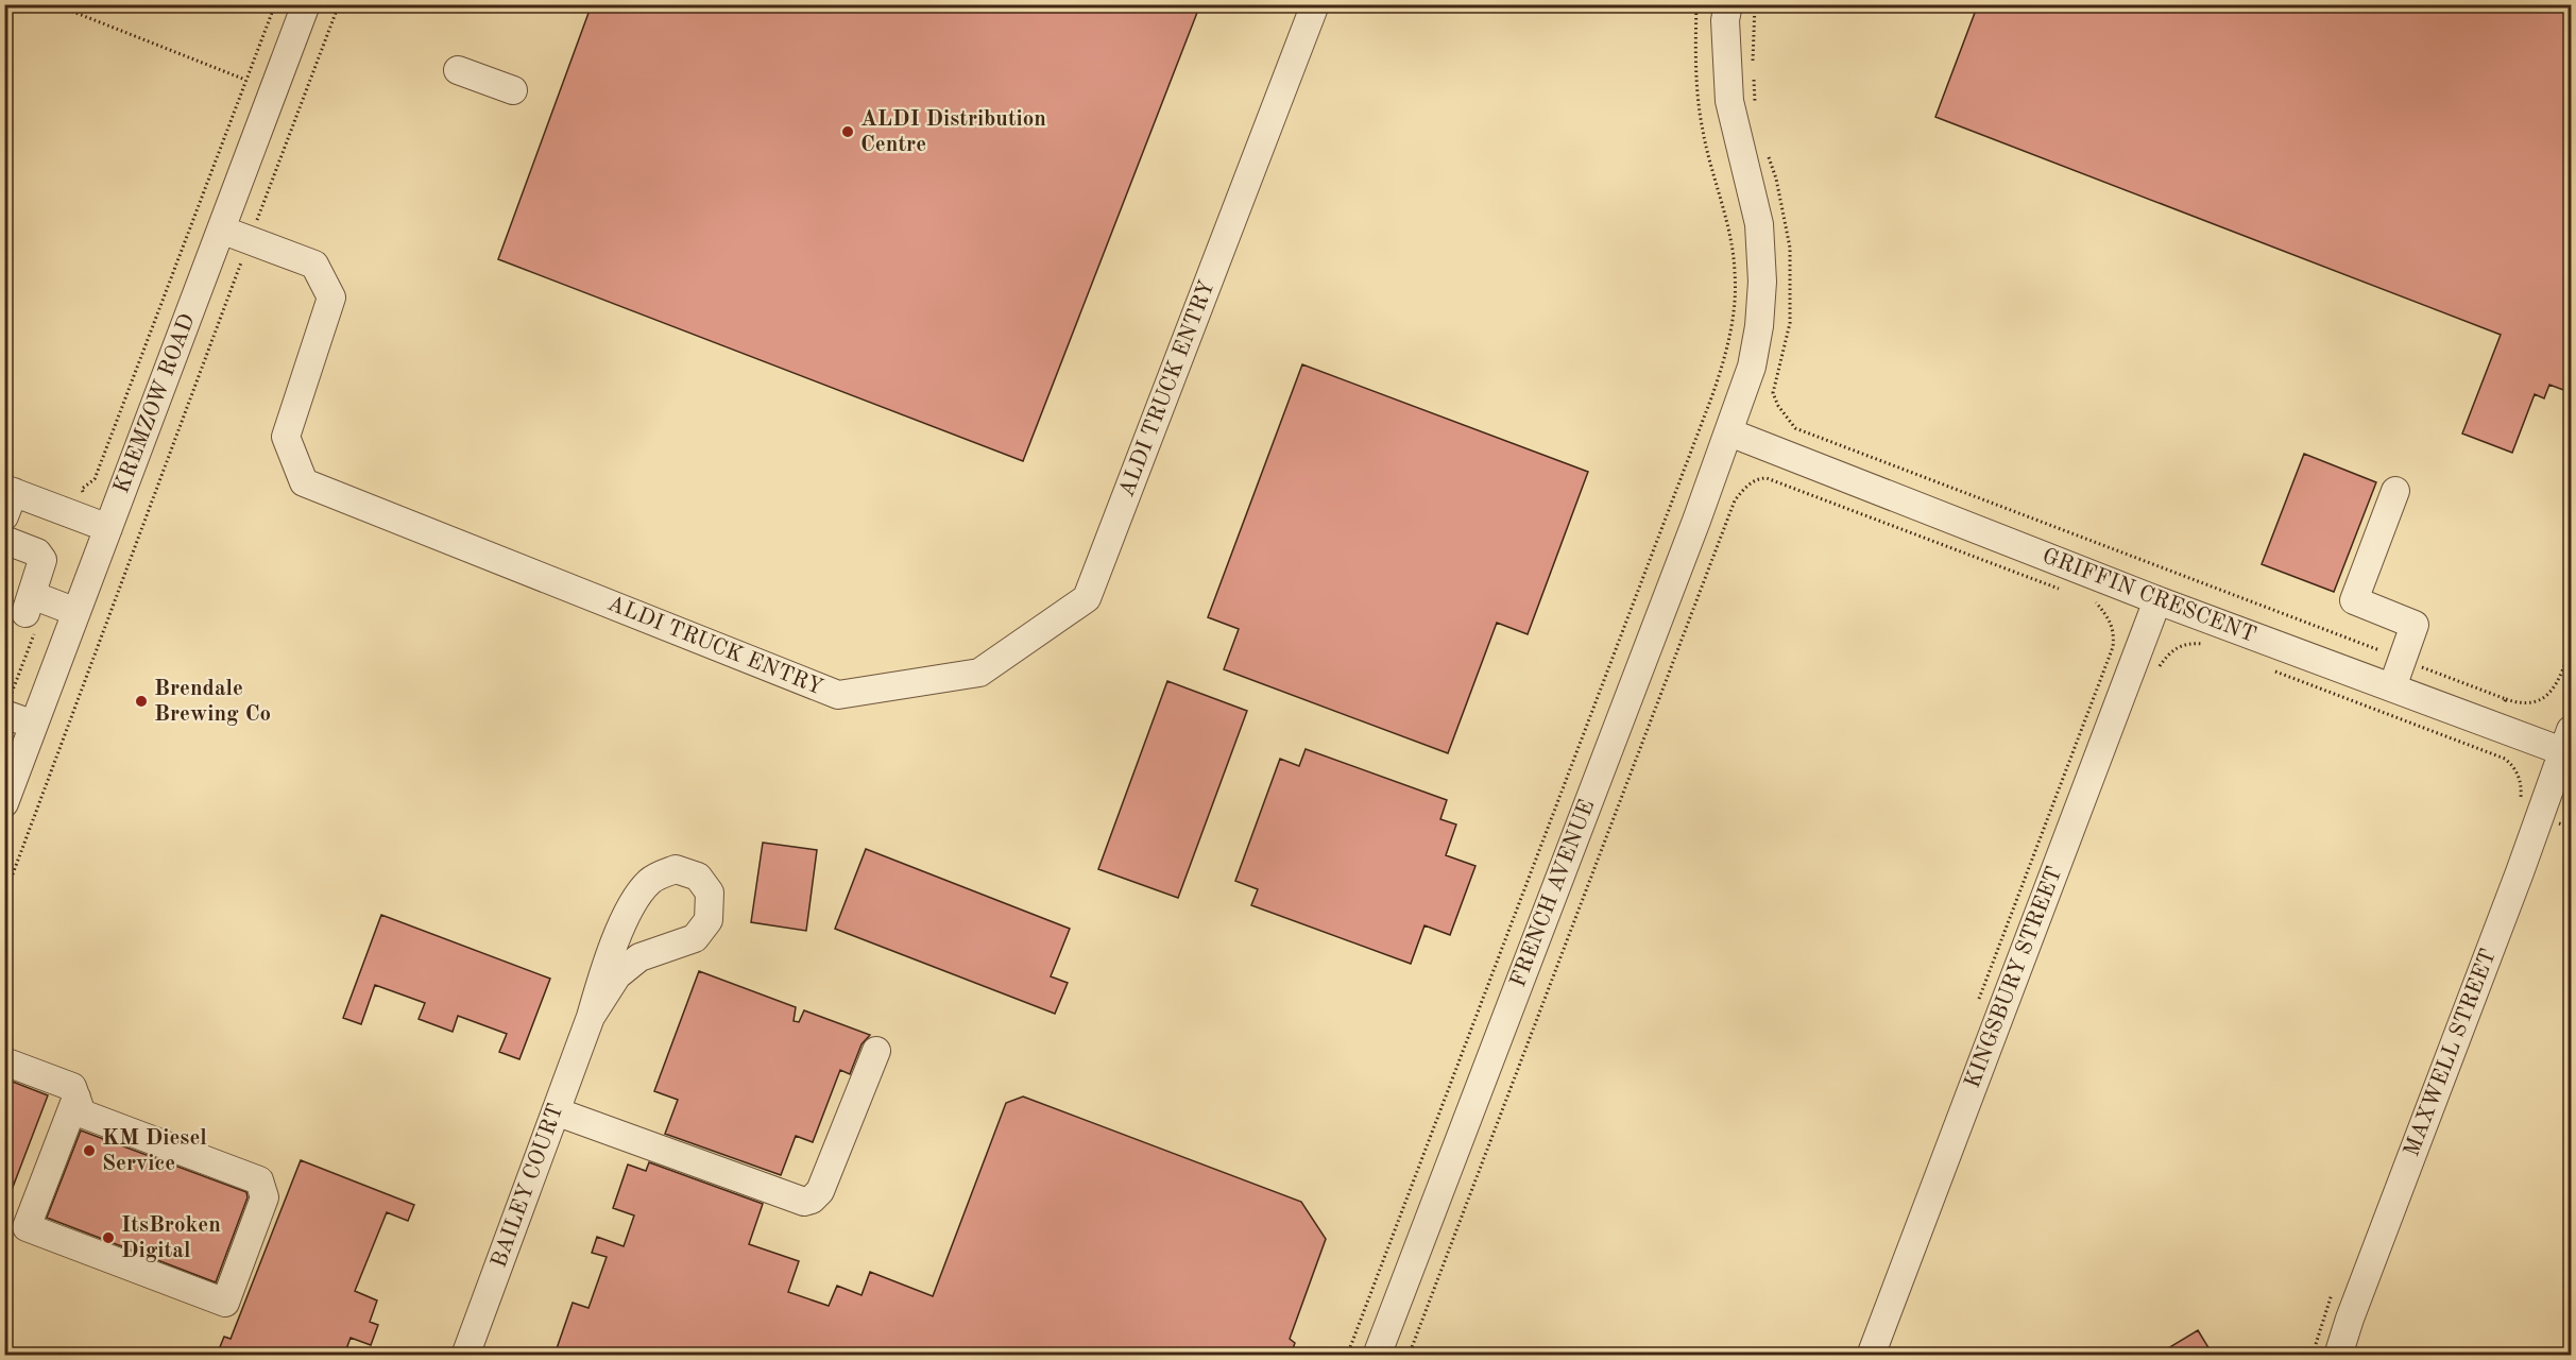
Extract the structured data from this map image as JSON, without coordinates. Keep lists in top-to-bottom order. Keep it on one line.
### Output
{"streets":{"street":["ALDI TRUCK ENTRY","KREMZOW ROAD","GRIFFIN CRESCENT","FRENCH AVENUE","KINGSBURY STREET","MAXWELL STREET","BAILEY COURT"]},"crossings":[["ALDI TRUCK ENTRY","KREMZOW ROAD"],["GRIFFIN CRESCENT","FRENCH AVENUE"],["GRIFFIN CRESCENT","KINGSBURY STREET"],["GRIFFIN CRESCENT","MAXWELL STREET"]],"places":["ALDI Distribution Centre","Brendale Brewing Co","KM Diesel Service","ItsBroken Digital"]}
